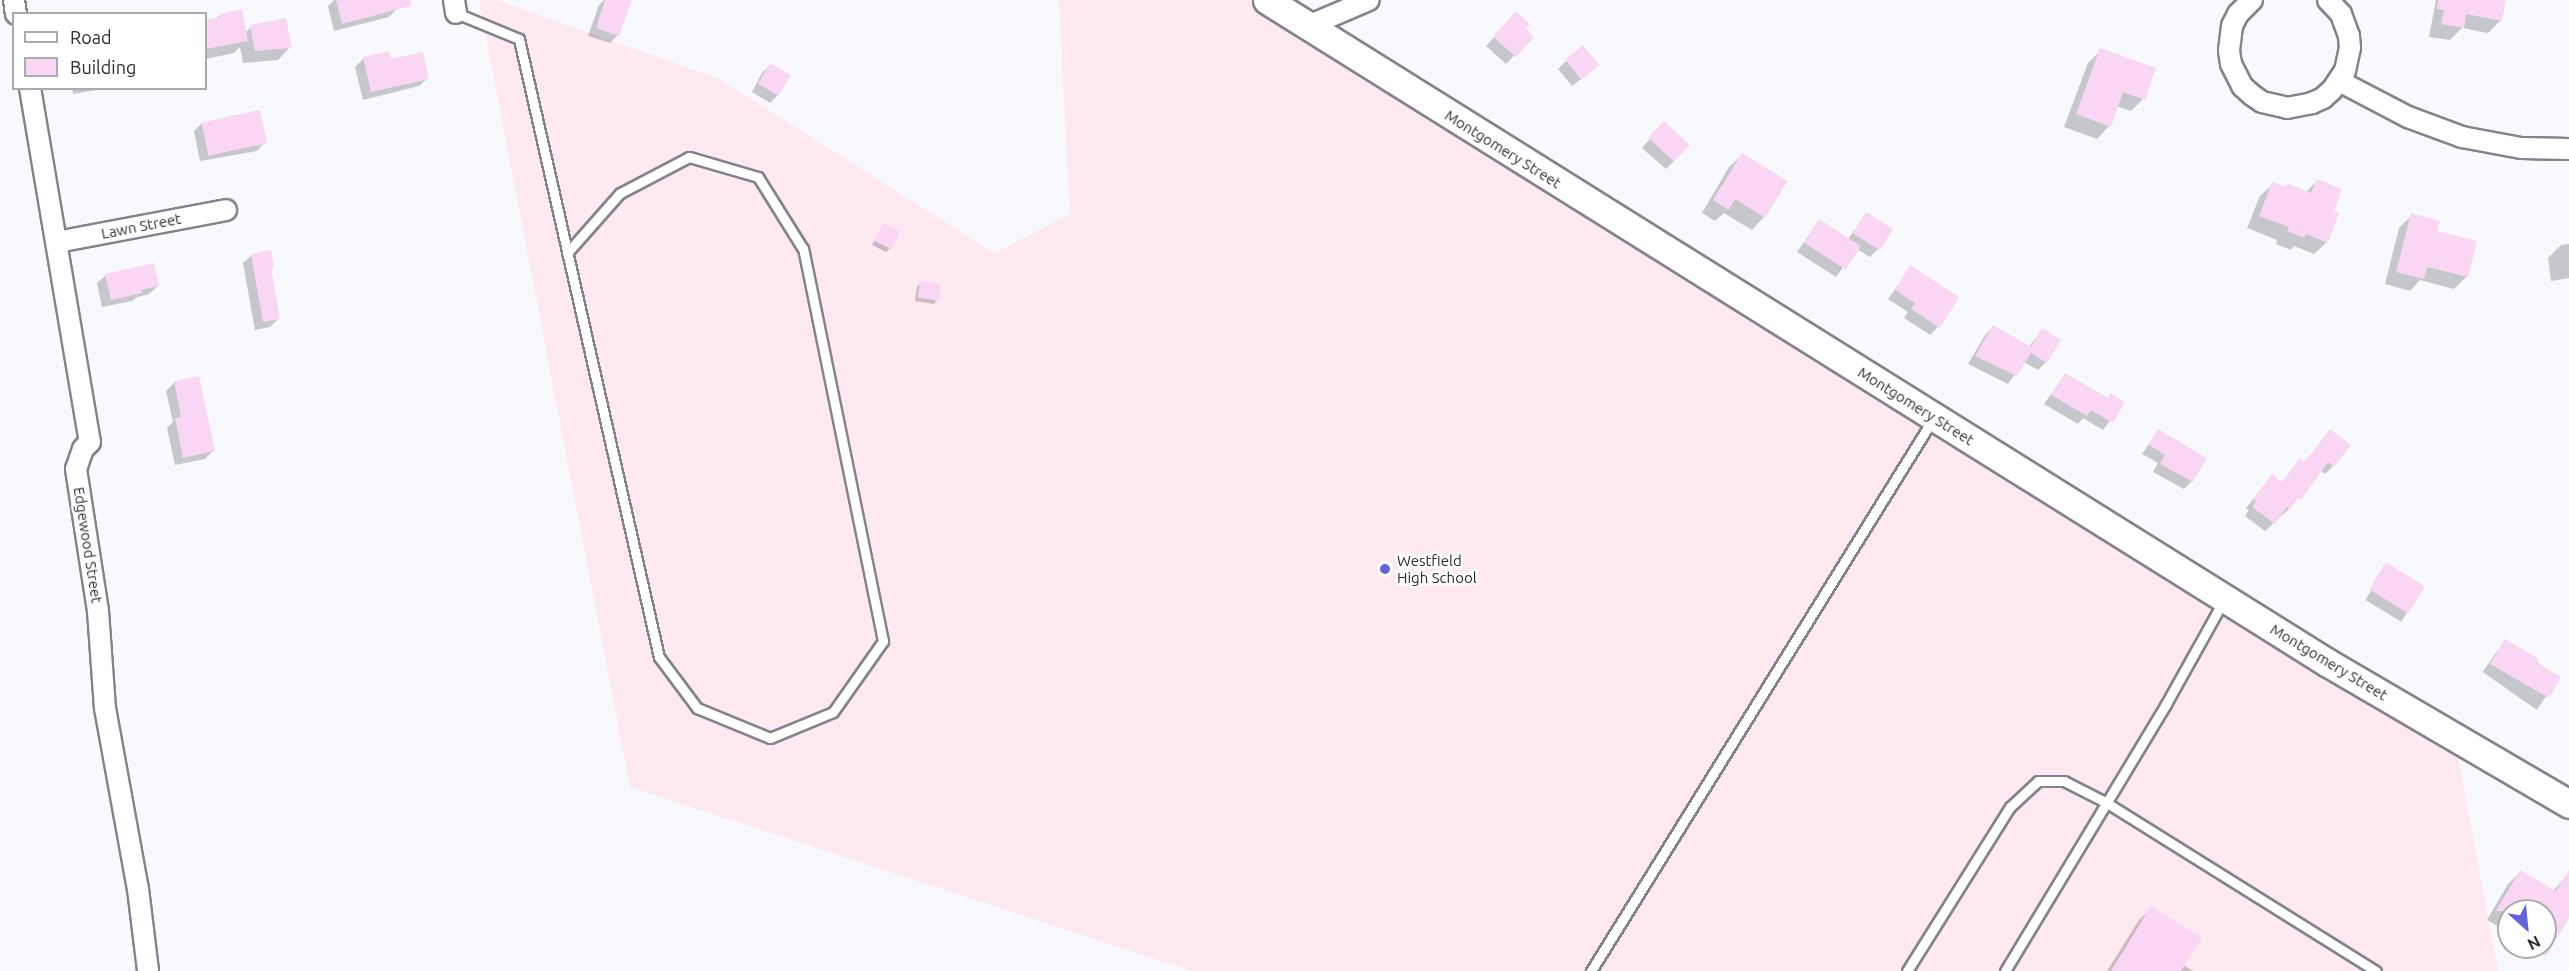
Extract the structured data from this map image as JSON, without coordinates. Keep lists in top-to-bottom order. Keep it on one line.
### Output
{"streets":{"main road":["Montgomery Street"],"street":["Lawn Street","Edgewood Street"]},"crossings":[["Lawn Street","Edgewood Street"]],"places":["Westfield High School"],"legend":["Road","Building"],"north":"bottom right"}
